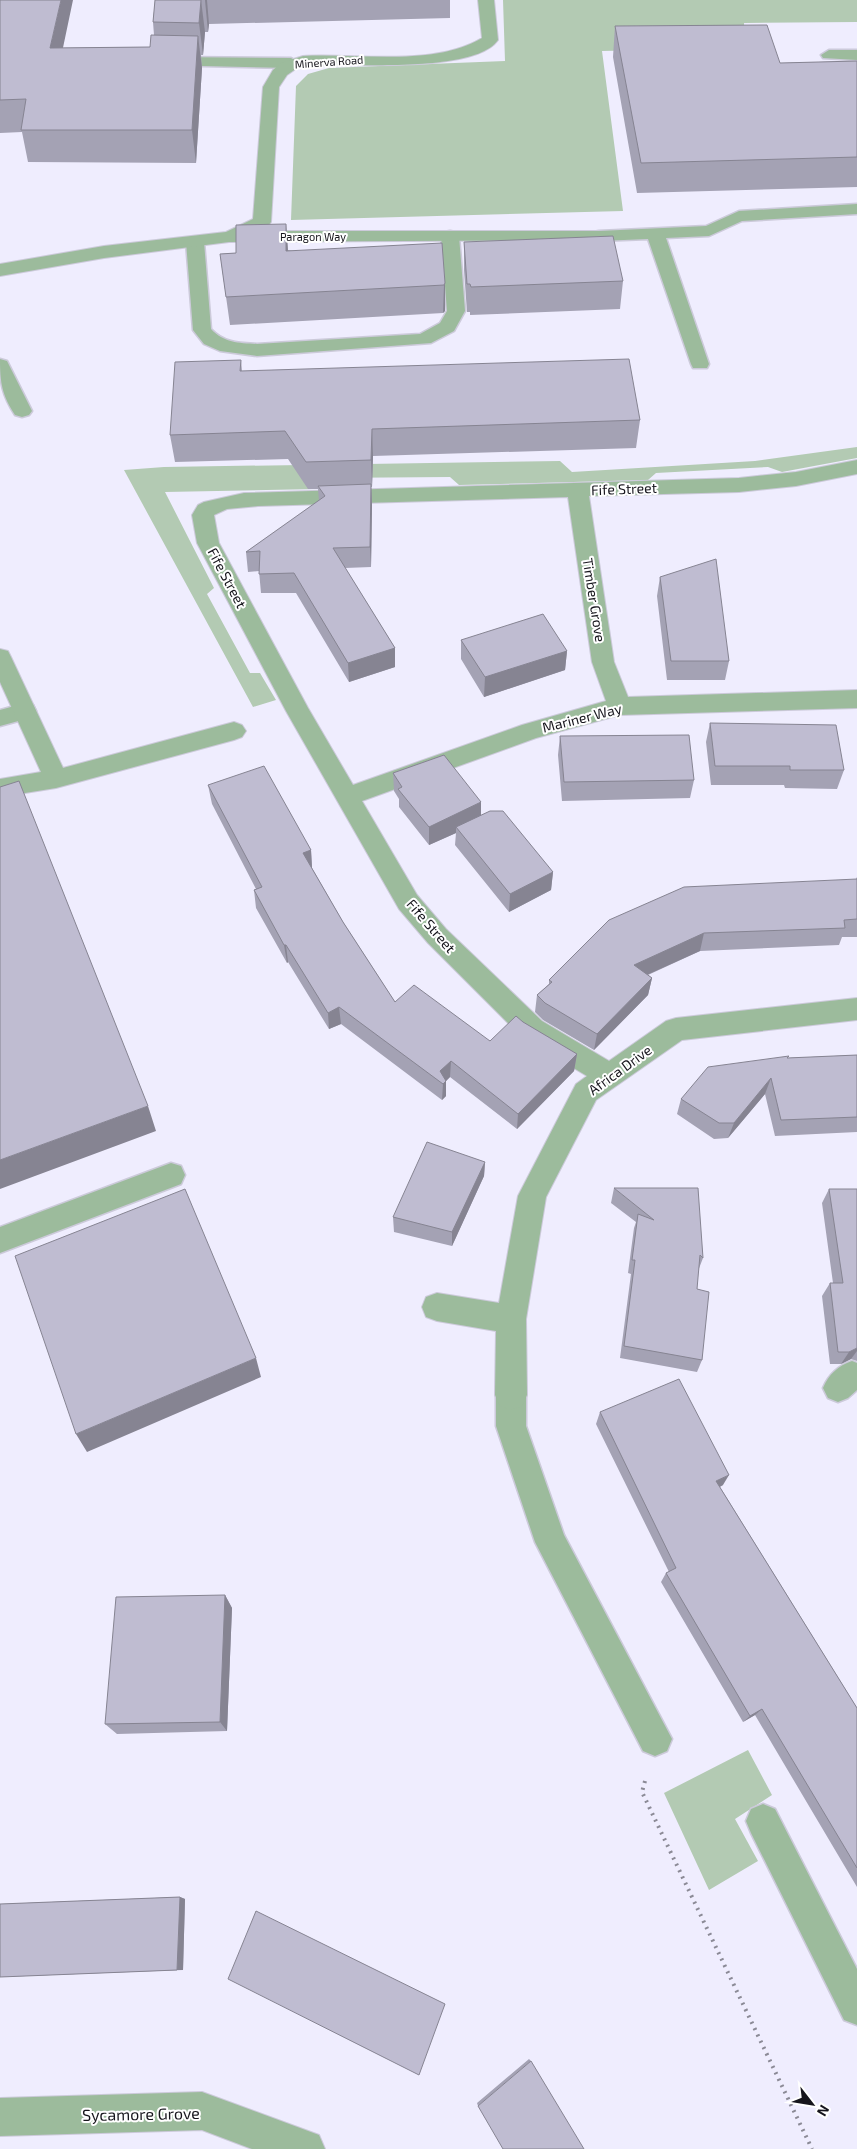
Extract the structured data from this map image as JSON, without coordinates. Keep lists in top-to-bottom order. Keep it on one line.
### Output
{"streets":{"street":["Minerva Road","Paragon Way","Fife Street","Timber Grove","Mariner Way","Africa Drive","Sycamore Grove"]},"crossings":[["Minerva Road","Paragon Way"],["Fife Street","Timber Grove"],["Fife Street","Mariner Way"],["Fife Street","Africa Drive"],["Timber Grove","Mariner Way"]],"north":"bottom right"}
